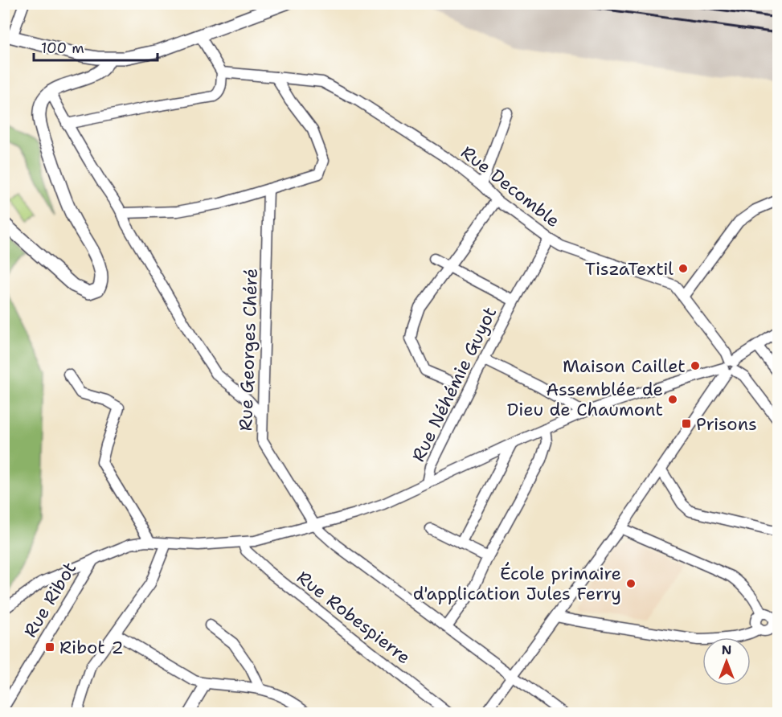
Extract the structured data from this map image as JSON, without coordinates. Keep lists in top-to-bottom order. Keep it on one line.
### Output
{"streets":{"street":["Rue Decomble","Rue Georges Chéré","Rue Néhémie Guyot","Rue Ribot","Rue Robespierre"]},"crossings":[["Rue Decomble","Rue Néhémie Guyot"],["Rue Decomble","Rue Ribot"],["Rue Georges Chéré","Rue Ribot"],["Rue Néhémie Guyot","Rue Ribot"],["Rue Ribot","Rue Robespierre"]],"places":{"other":["TiszaTextil","Maison Caillet","Assemblée de Dieu de Chaumont","École primaire d'application Jules Ferry"],"transit":["Prisons","Ribot 2"]},"scale_bar":"100 m","north":"top"}
